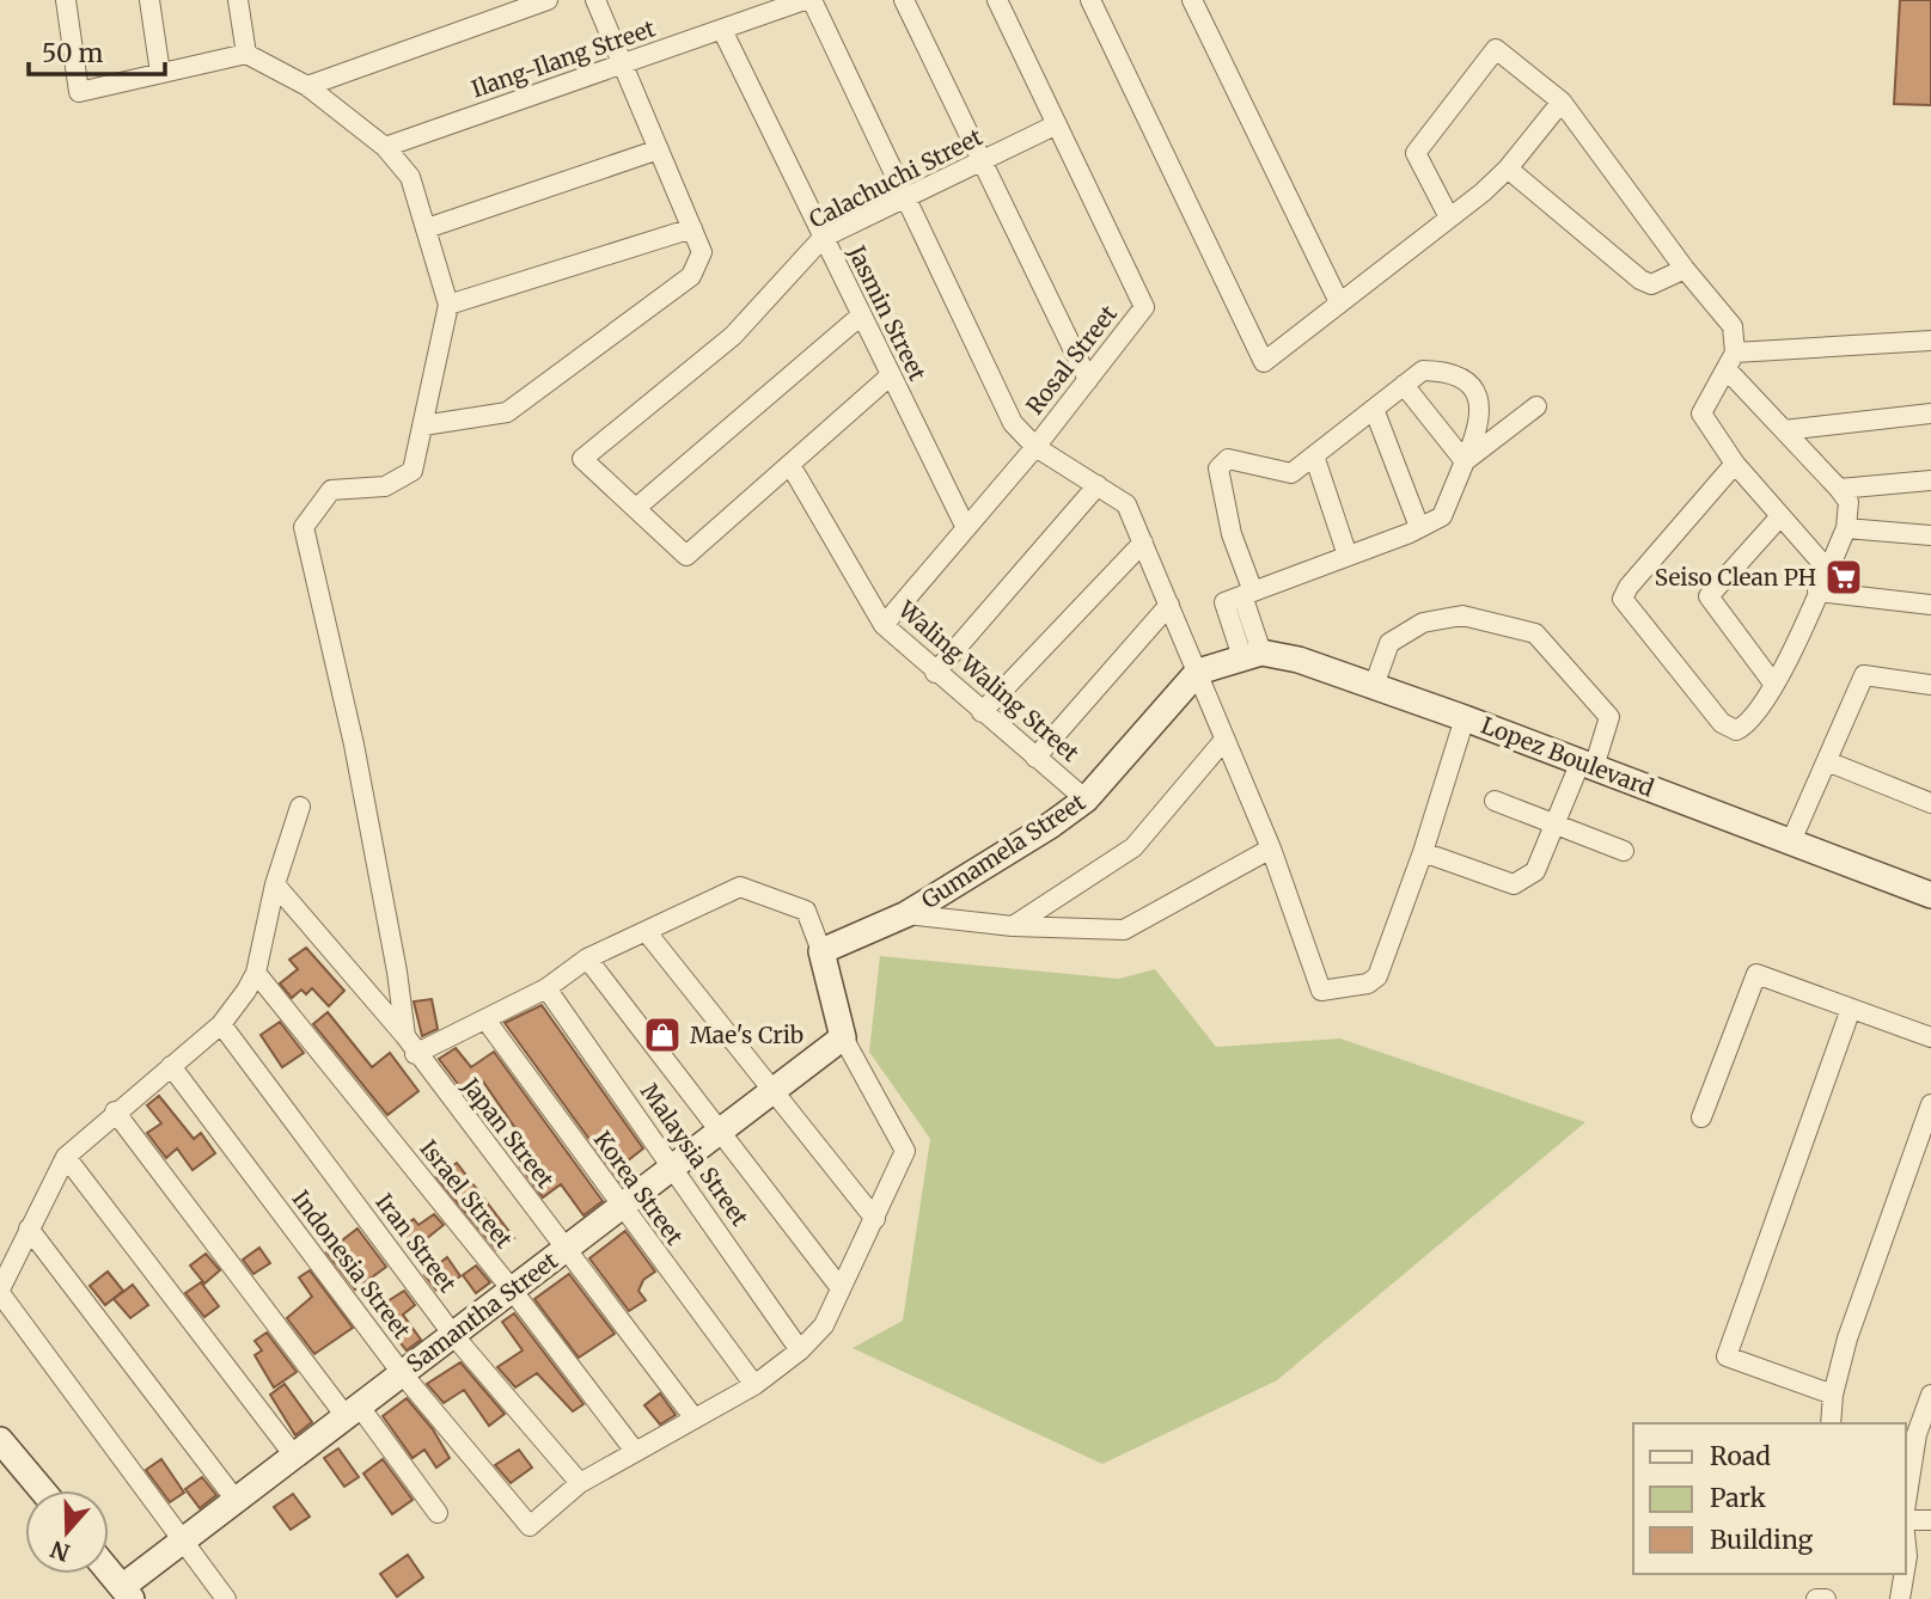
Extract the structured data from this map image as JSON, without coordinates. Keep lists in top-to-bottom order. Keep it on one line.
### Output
{"streets":{"street":["Ilang-Ilang Street","Calachuchi Street","Jasmin Street","Rosal Street","Waling Waling Street","Lopez Boulevard","Gumamela Street","Japan Street","Malaysia Street","Korea Street","Israel Street","Iran Street","Indonesia Street","Samantha Street"]},"crossings":[["Ilang-Ilang Street","Jasmin Street"],["Calachuchi Street","Jasmin Street"],["Calachuchi Street","Rosal Street"],["Jasmin Street","Rosal Street"],["Rosal Street","Waling Waling Street"],["Waling Waling Street","Gumamela Street"],["Lopez Boulevard","Gumamela Street"],["Japan Street","Samantha Street"],["Malaysia Street","Samantha Street"],["Korea Street","Samantha Street"],["Israel Street","Samantha Street"],["Iran Street","Indonesia Street"],["Iran Street","Samantha Street"],["Indonesia Street","Samantha Street"]],"places":{"supermarket":["Seiso Clean PH"],"shop":["Mae's Crib"]},"legend":["Road","Park","Building"],"scale_bar":"50 m","north":"bottom"}
